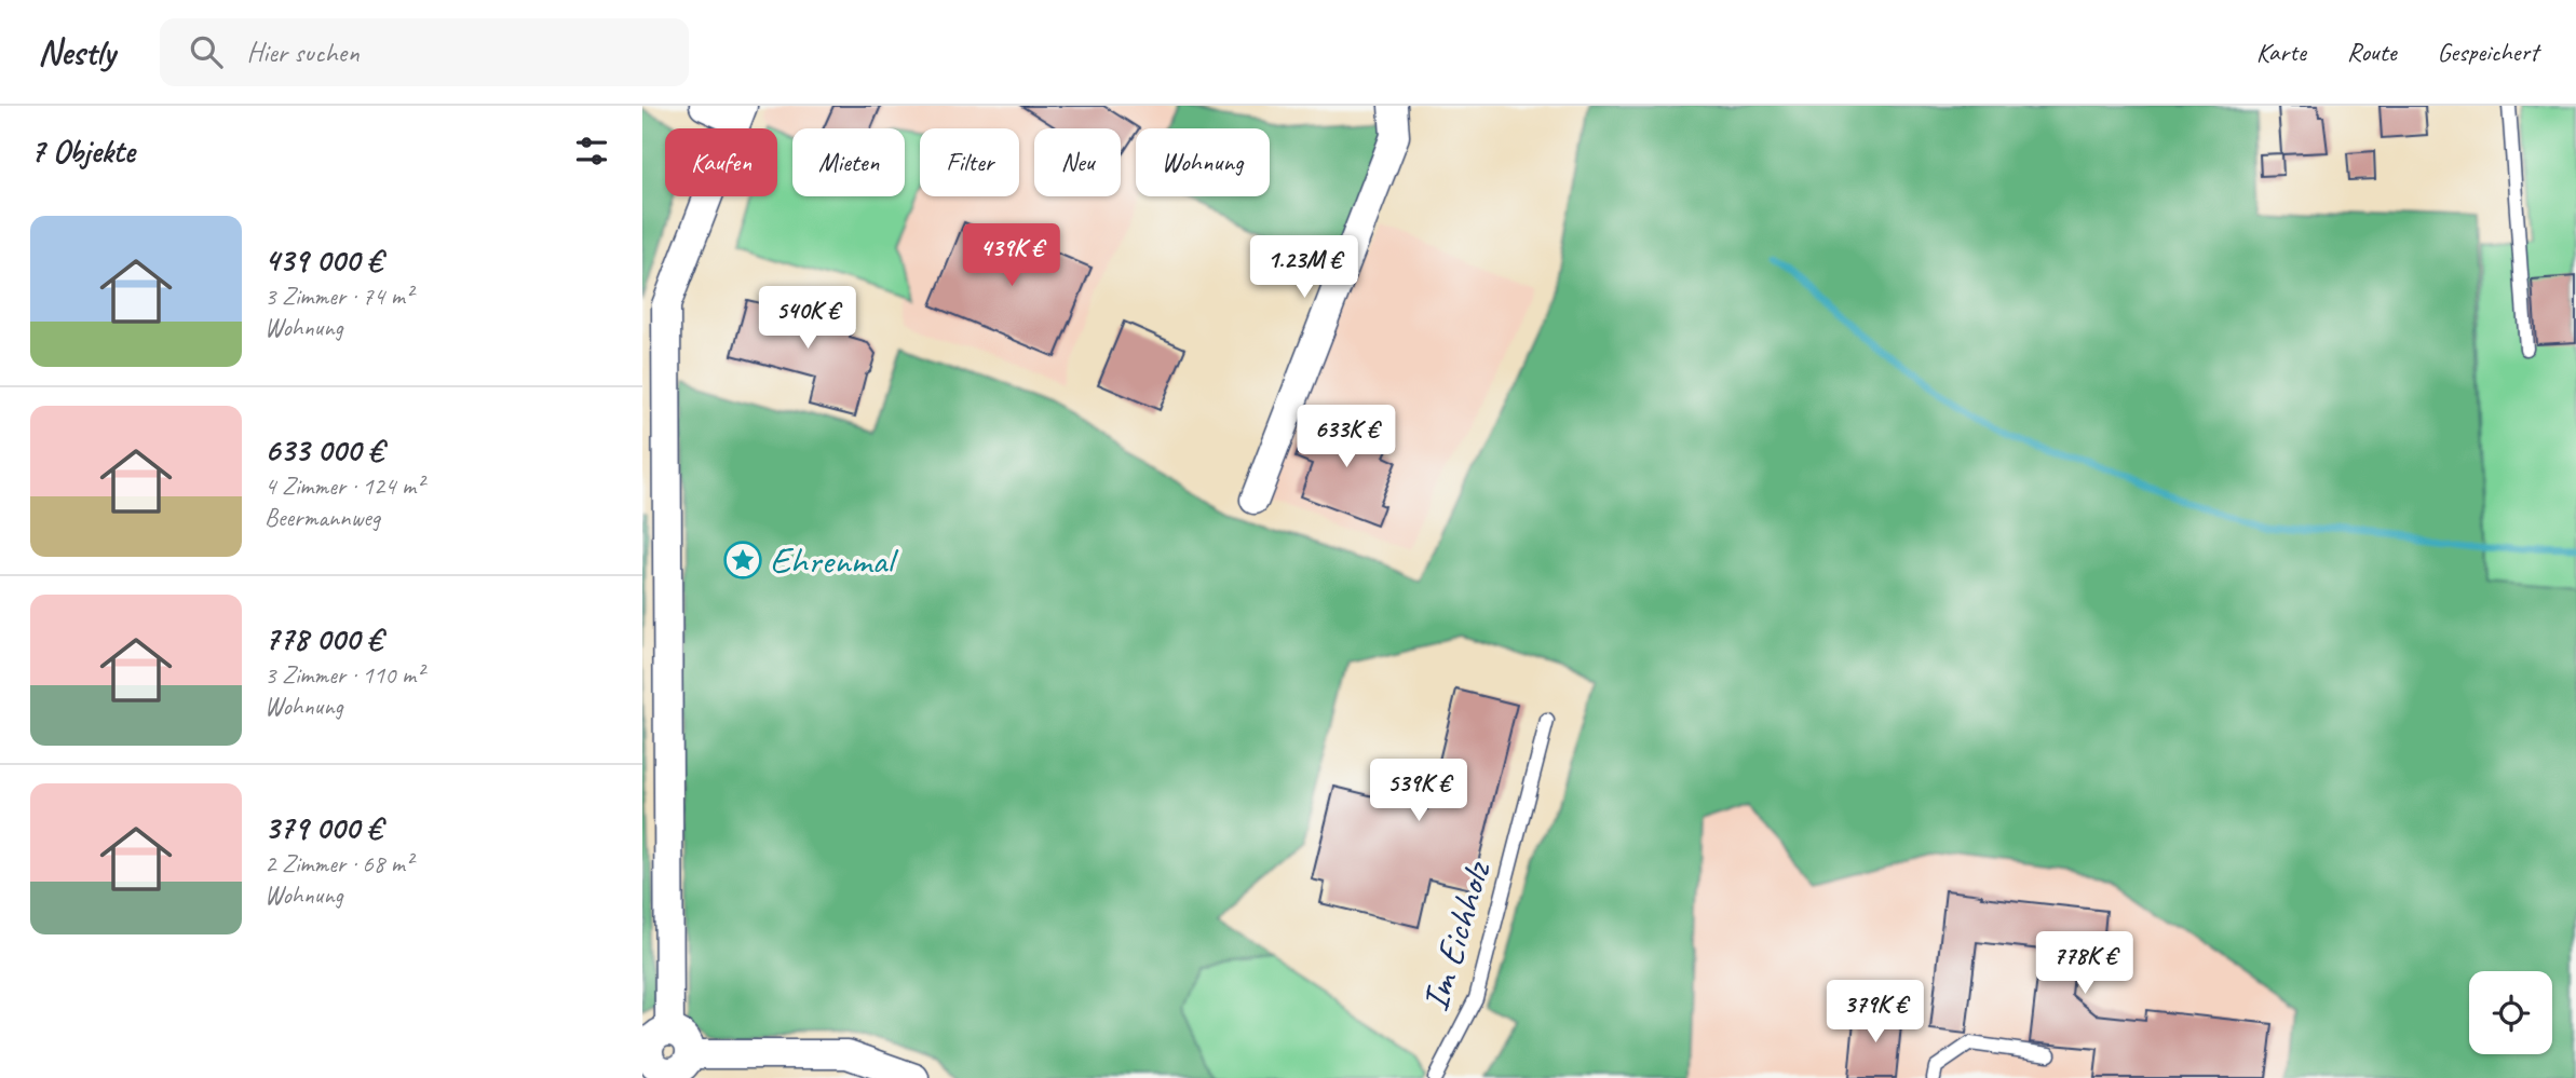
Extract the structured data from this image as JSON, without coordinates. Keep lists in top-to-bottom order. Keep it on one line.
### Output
{"streets":{"lane":["Im Eichholz"]},"places":{"place":["Ehrenmal"]},"page":{"header":"Nestly","search":"Hier suchen","nav":["Karte","Route","Gespeichert"],"heading":"7 Objekte","chip":["Kaufen","Mieten","Filter","Neu","Wohnung"],"list":[{"name":"439 000 €","note":"3 Zimmer · 74 m² · Wohnung"},{"name":"633 000 €","note":"4 Zimmer · 124 m² · Beermannweg"},{"name":"778 000 €","note":"3 Zimmer · 110 m² · Wohnung"},{"name":"379 000 €","note":"2 Zimmer · 68 m² · Wohnung"}],"price":["439K €","1.23M €","540K €","633K €","539K €","778K €","379K €"]}}
